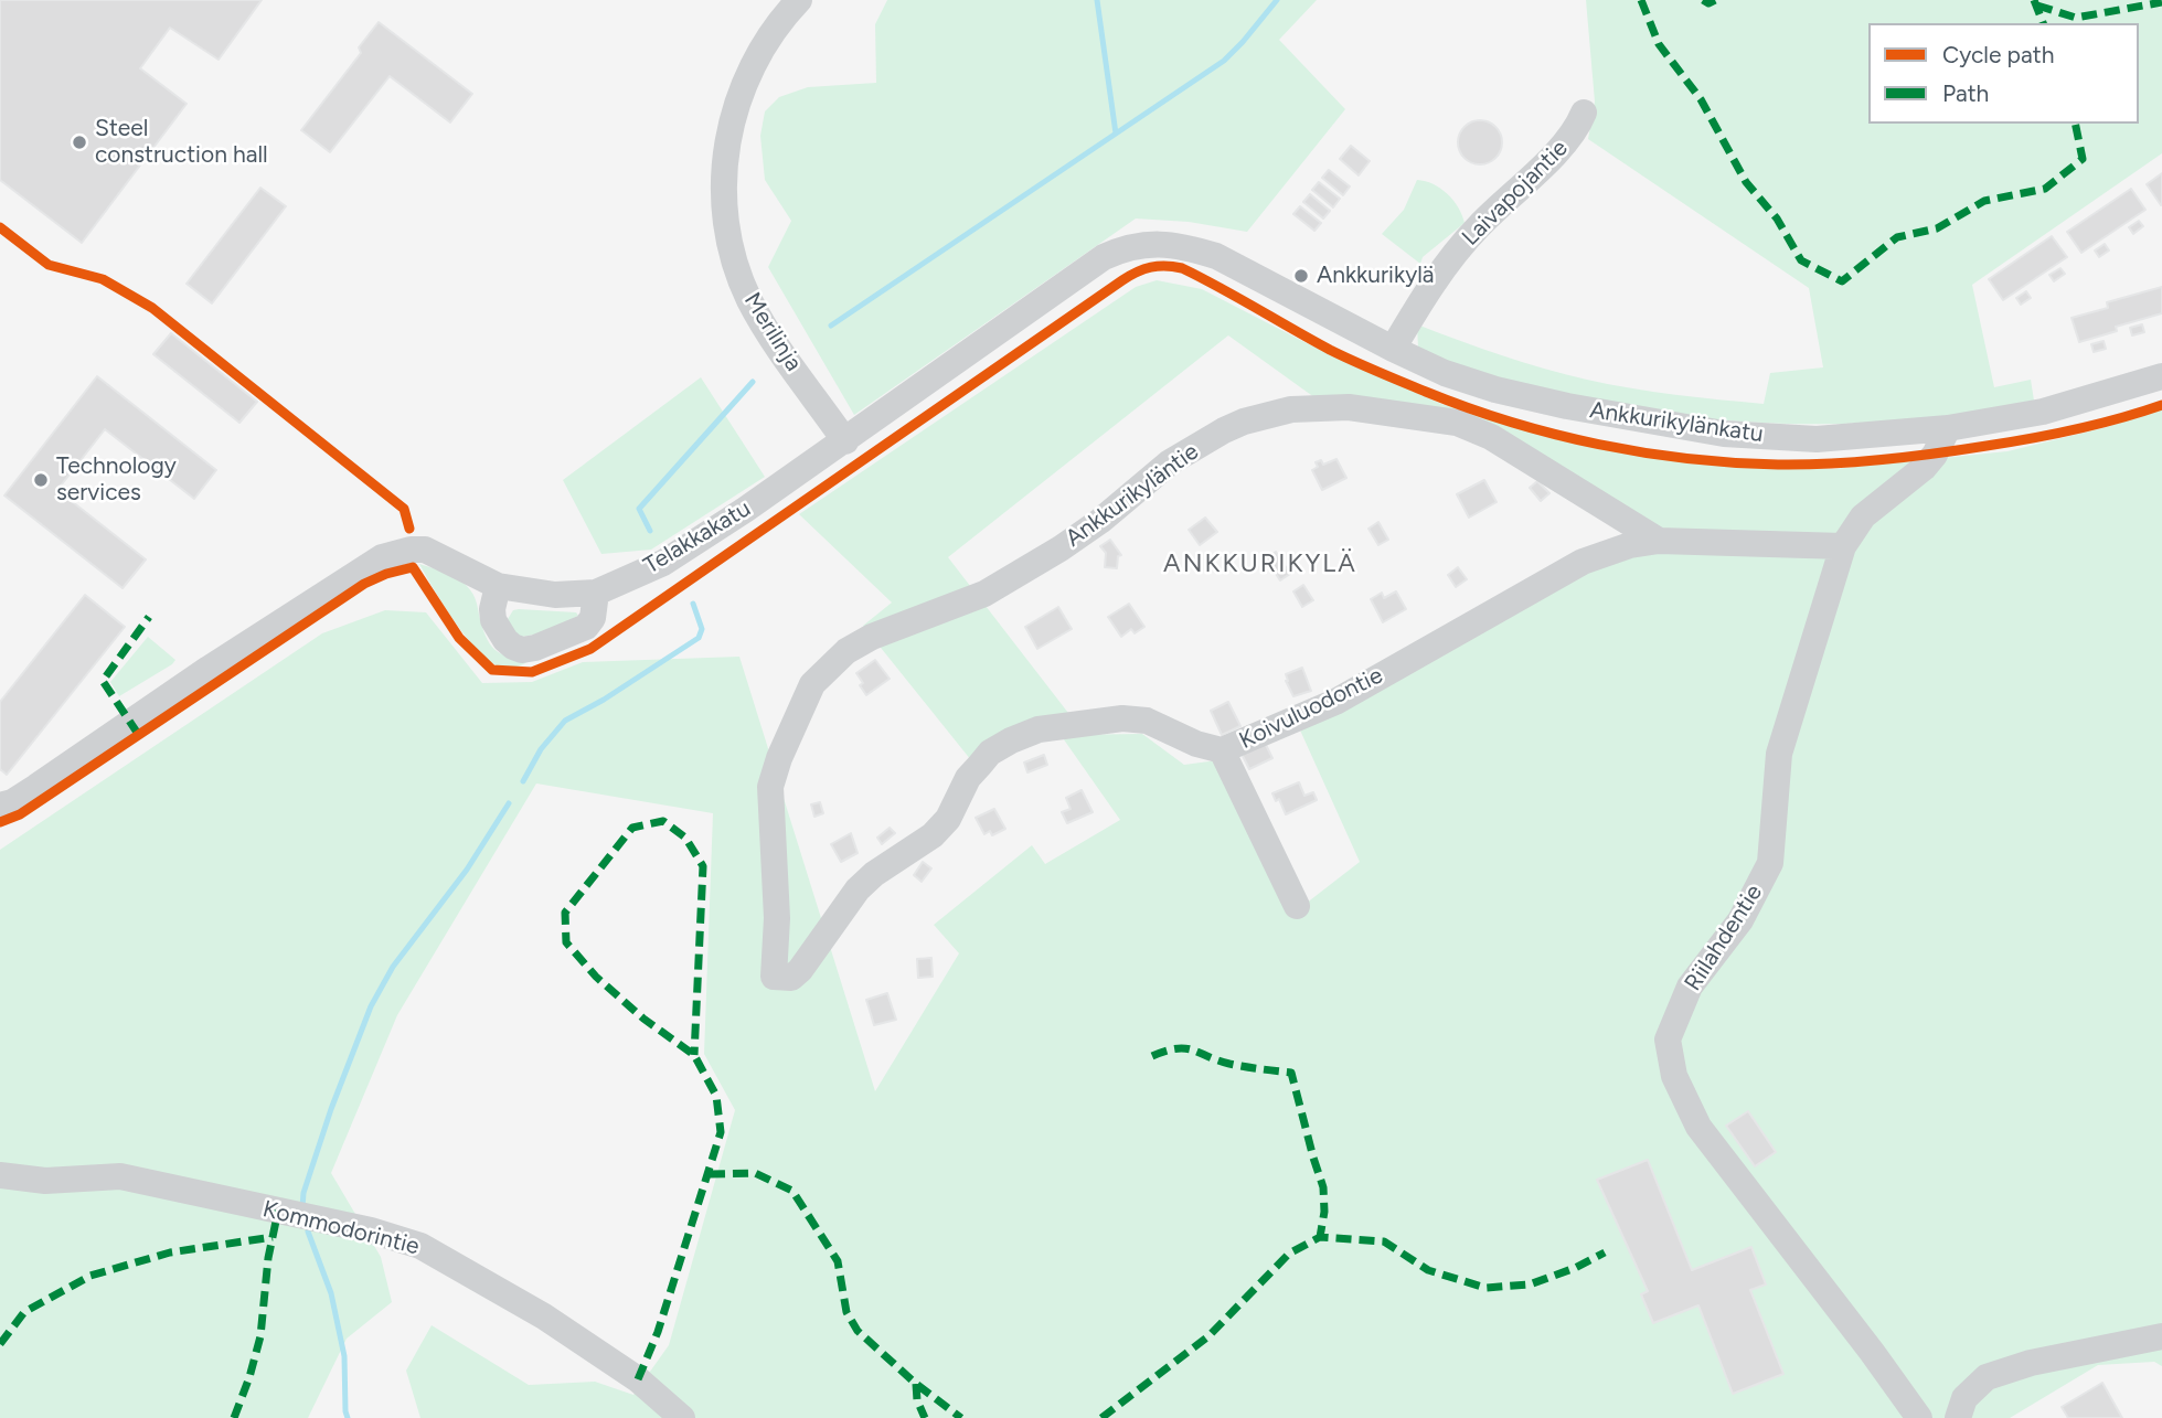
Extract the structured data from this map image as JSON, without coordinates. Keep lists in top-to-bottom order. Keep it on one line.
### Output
{"streets":{"street":["Laivapojantie","Merilinja","Ankkurikylänkatu","Ankkurikyläntie","Telakkakatu","Koivuluodontie","Riilahdentie","Kommodorintie"]},"crossings":[["Laivapojantie","Ankkurikylänkatu"],["Merilinja","Telakkakatu"],["Ankkurikylänkatu","Telakkakatu"],["Ankkurikylänkatu","Riilahdentie"],["Ankkurikyläntie","Koivuluodontie"]],"districts":["ANKKURIKYLÄ"],"places":["Steel construction hall","Ankkurikylä","Technology services"],"legend":["Cycle path","Path"]}
